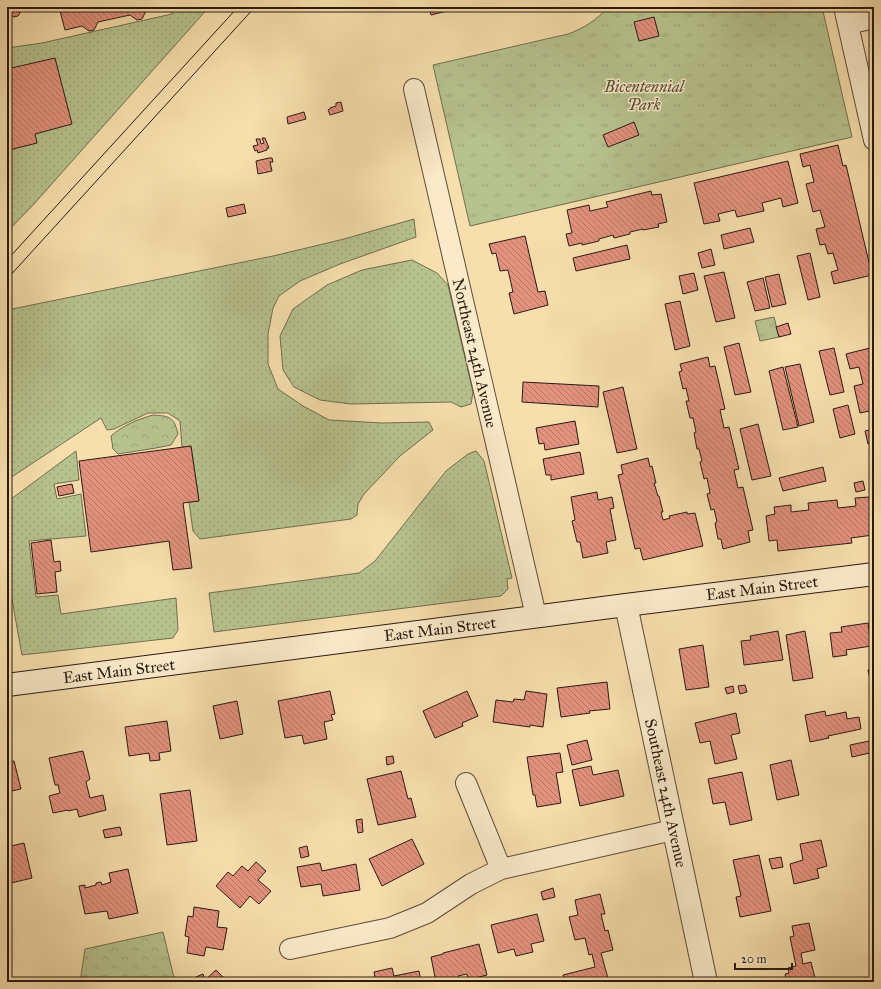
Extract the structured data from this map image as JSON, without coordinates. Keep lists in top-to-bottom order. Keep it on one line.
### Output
{"streets":{"main road":["East Main Street","Southeast 24th Avenue"],"street":["Northeast 24th Avenue"]},"crossings":[["Northeast 24th Avenue","East Main Street"],["East Main Street","Southeast 24th Avenue"]],"parks":["Bicentennial Park"],"scale_bar":"20 m"}
